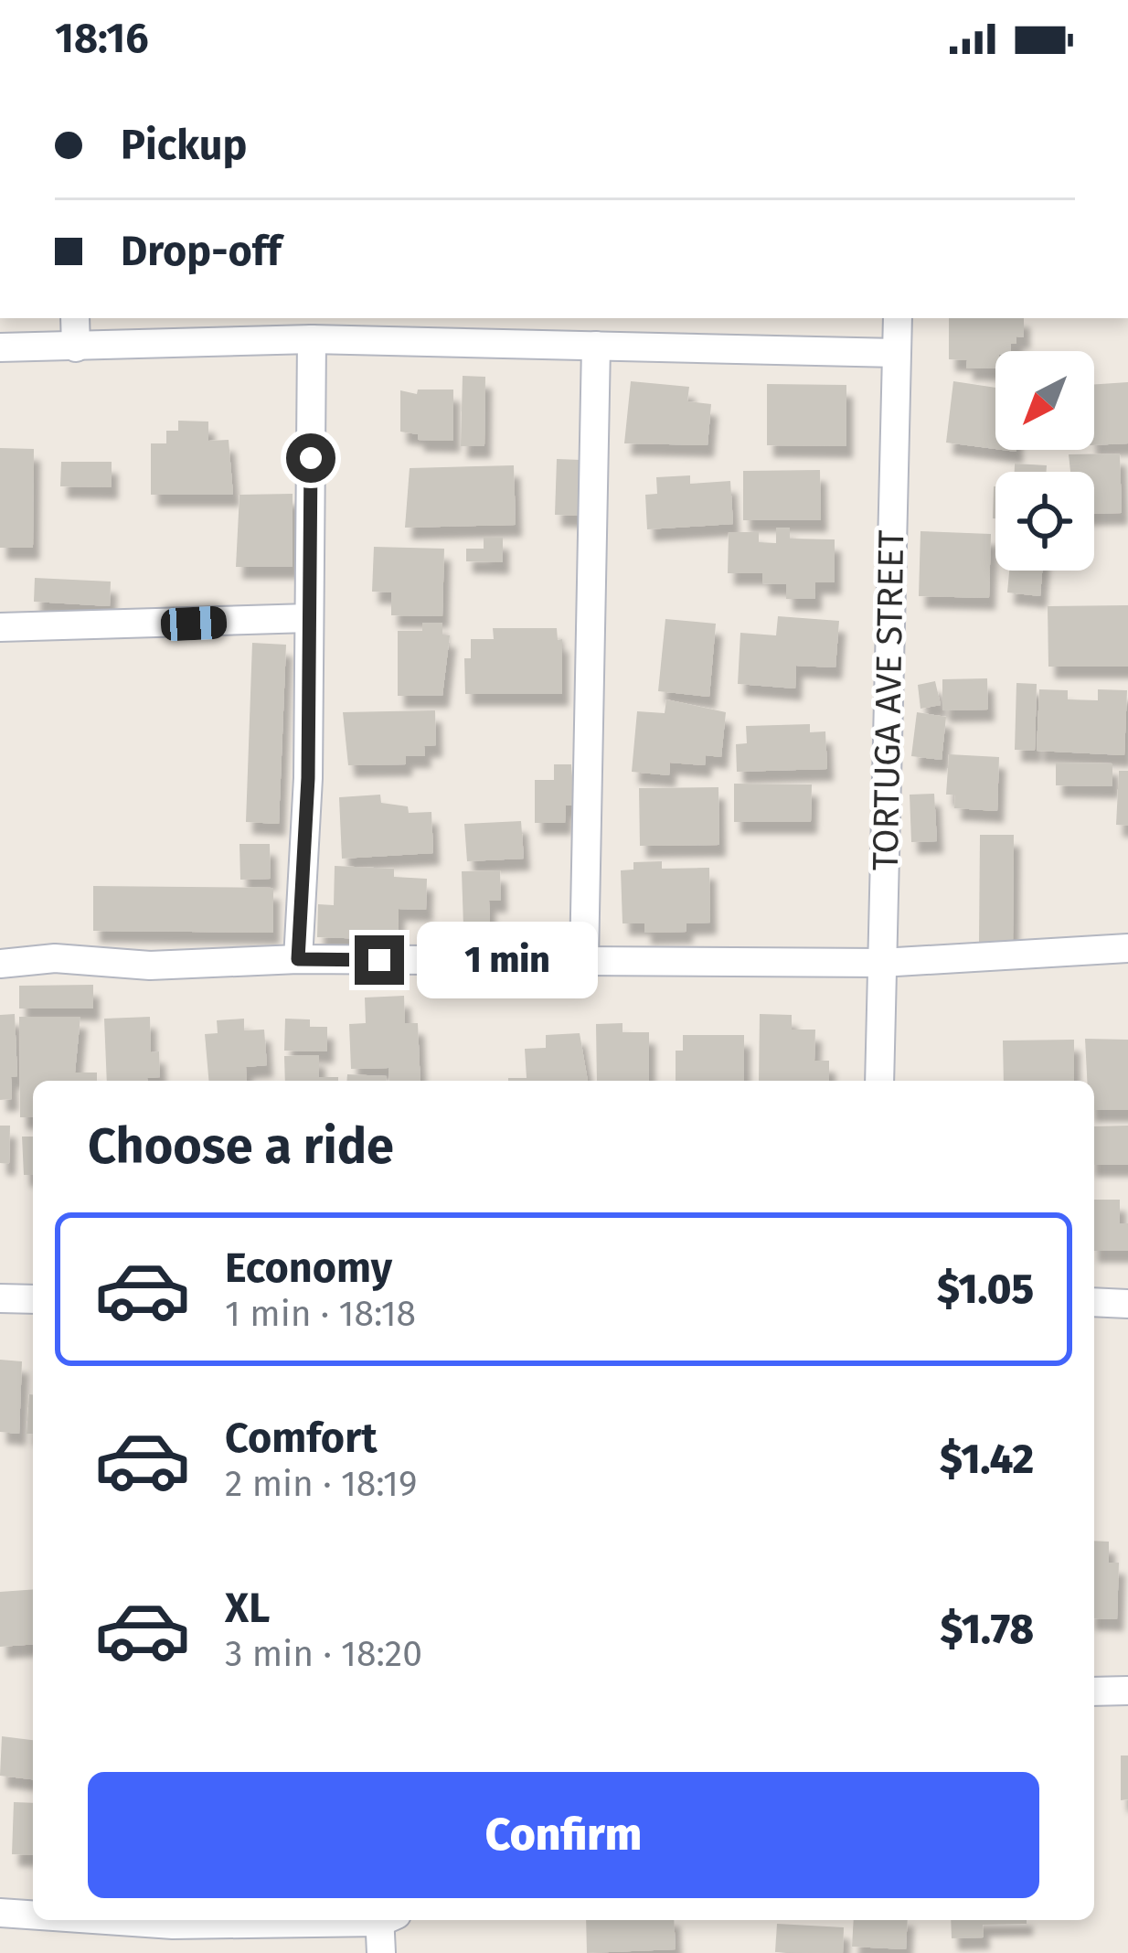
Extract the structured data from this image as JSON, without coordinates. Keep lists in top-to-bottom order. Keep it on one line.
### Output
{"streets":{"street":["TORTUGA AVE STREET"]},"north":"bottom left","page":{"status":"18:16","banner":["Pickup","Drop-off"],"bubble":"1 min","heading":"Choose a ride","list":[{"name":"Economy","note":"1 min · 18:18","value":"$1.05"},{"name":"Comfort","note":"2 min · 18:19","value":"$1.42"},{"name":"XL","note":"3 min · 18:20","value":"$1.78"}],"buttons":"Confirm"}}
